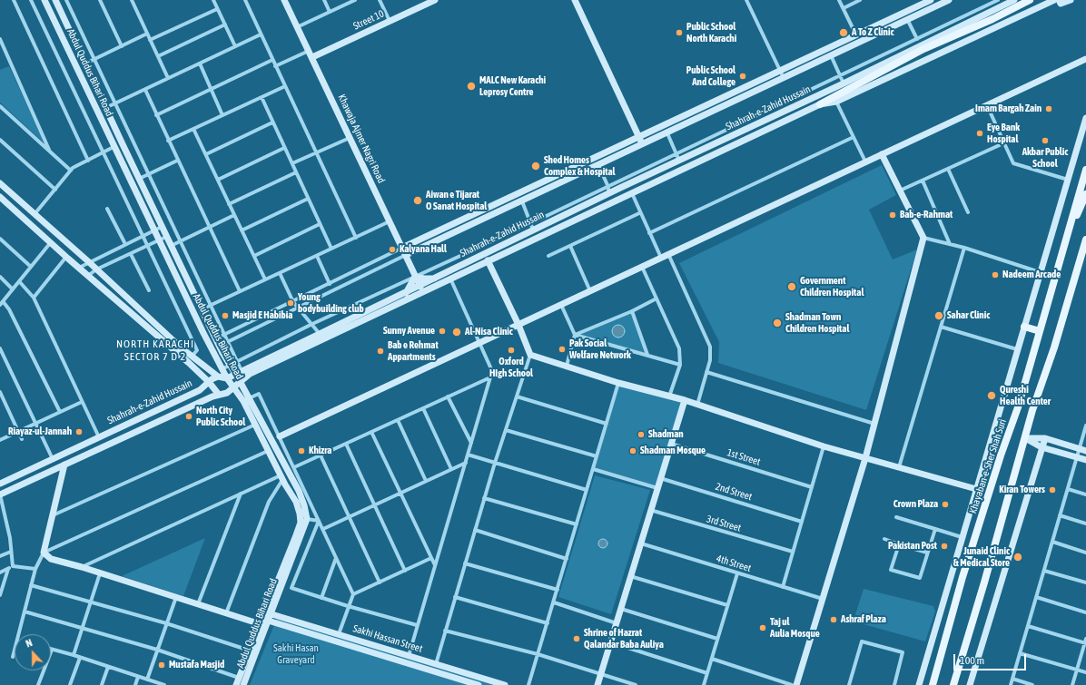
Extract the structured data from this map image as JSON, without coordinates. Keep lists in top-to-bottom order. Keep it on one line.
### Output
{"streets":{"main road":["Khayaban-e-Sher Shah Suri"],"street":["Street 10","Abdul Quddus Bihari Road","Shahrah-e-Zahid Hussain","Khawaja Ajmer Nagri Road","1st Street","2nd Street","3rd Street","4th Street","Sakhi Hassan Street"]},"crossings":[["Street 10","Khawaja Ajmer Nagri Road"],["Abdul Quddus Bihari Road","Shahrah-e-Zahid Hussain"],["Abdul Quddus Bihari Road","Sakhi Hassan Street"],["Shahrah-e-Zahid Hussain","Khawaja Ajmer Nagri Road"]],"districts":["NORTH KARACHI SECTOR 7 D 2"],"parks":["Sakhi Hasan Graveyard"],"places":["Public School North Karachi","A To Z Clinic","Public School And College","MALC New Karachi Leprosy Centre","Imam Bargah Zain","Eye Bank Hospital","Akbar Public School","Shed Homes Complex & Hospital","Aiwan e Tijarat O Sanat Hospital","Bab-e-Rahmat","Kalyana Hall","Nadeem Arcade","Government Children Hospital","Young bodybuilding club","Masjid E Habibia","Sahar Clinic","Shadman Town Children Hospital","Sunny Avenue","Al-Nisa Clinic","Pak Social Welfare Network","Oxford HIgh School","Bab e Rehmat Appartments","Qureshi Health Center","North City Public School","Riayaz-ul-Jannah","Shadman","Khizra","Shadman Mosque","Kiran Towers","Crown Plaza","Pakistan Post","Junaid Clinic & Medical Store","Ashraf Plaza","Taj ul Aulia Mosque","Shrine of Hazrat Qalandar Baba Auliya","Mustafa Masjid"],"scale_bar":"100 m","north":"top"}
